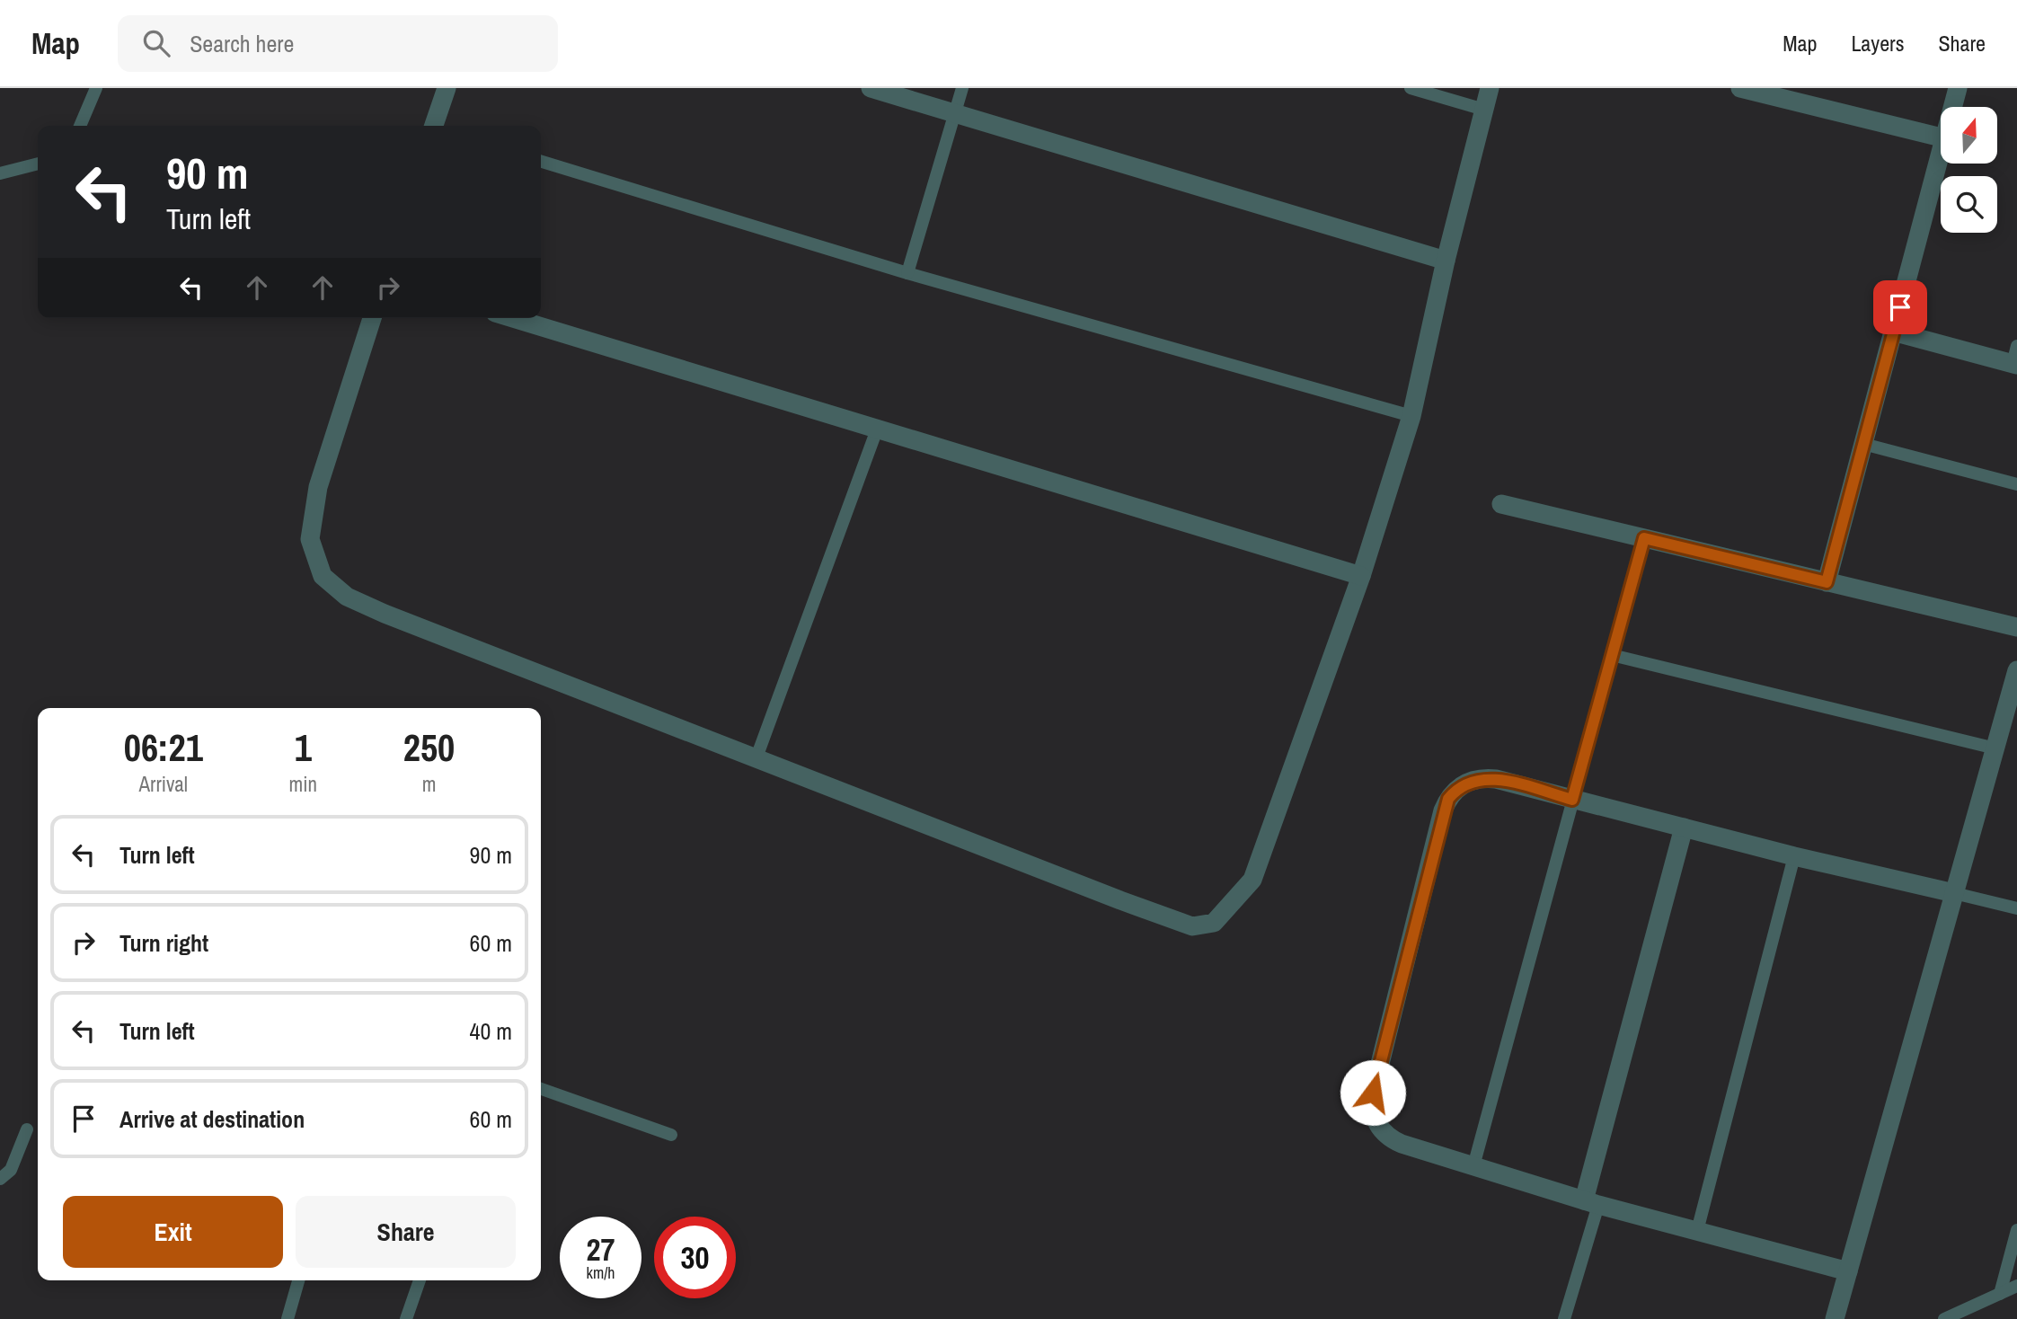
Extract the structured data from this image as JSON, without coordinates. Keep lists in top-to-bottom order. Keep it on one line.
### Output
{"north":"top","page":{"header":"Map","search":"Search here","nav":["Map","Layers","Share"],"turn":["90 m","Turn left"],"eta":["06:21","Arrival","1","min","250","m"],"list":[{"name":"Turn left","value":"90 m"},{"name":"Turn right","value":"60 m"},{"name":"Turn left","value":"40 m"},{"name":"Arrive at destination","value":"60 m"}],"buttons":["Exit","Share"],"speed":"27 km/h","limit":"30"}}
